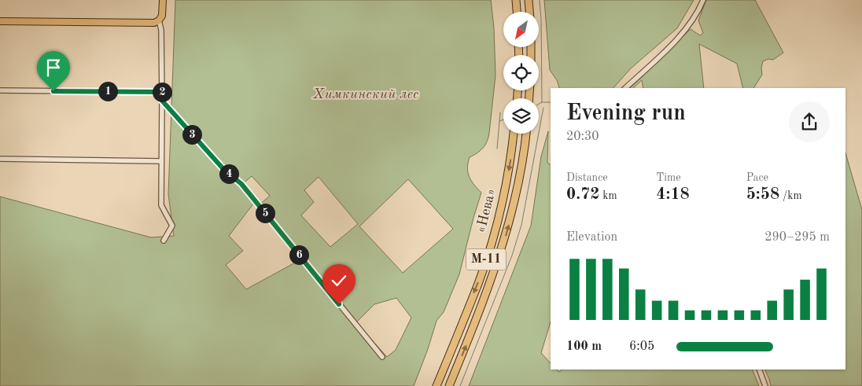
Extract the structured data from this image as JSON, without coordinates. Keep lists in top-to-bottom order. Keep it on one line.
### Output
{"streets":{"highway":["«Нева»","М-11"]},"parks":["Химкинский лес"],"north":"bottom left","page":{"pins":["1","2","3","4","5","6"],"heading":["Evening run","20:30"],"stats":[["Distance","0.72 km"],["Time","4:18"],["Pace","5:58 /km"]],"chart":["Elevation","290–295 m"],"list":[{"name":"100 m","note":"6:05"}]}}
